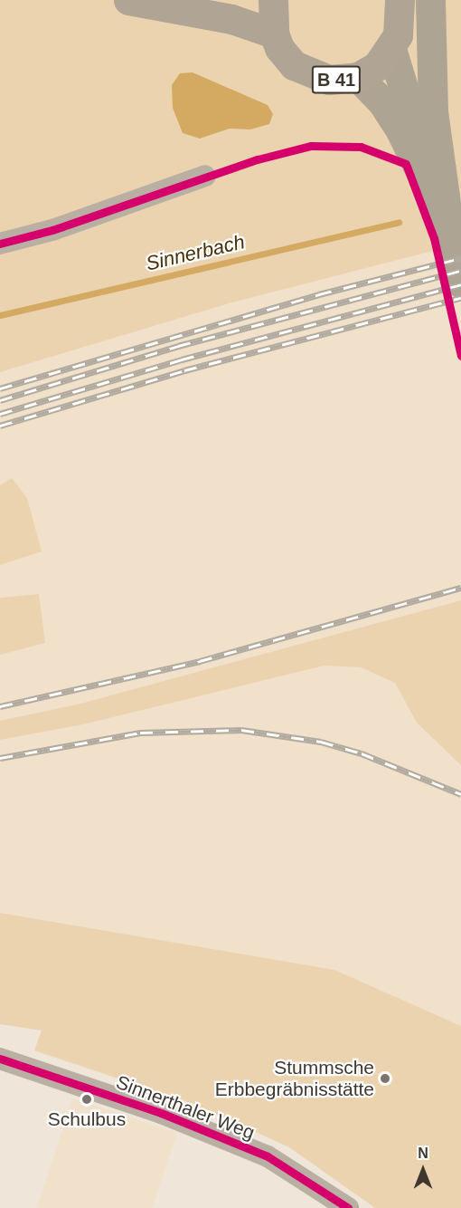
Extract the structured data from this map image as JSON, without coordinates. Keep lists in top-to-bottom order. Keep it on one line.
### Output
{"streets":{"main road":["B 41"],"street":["Sinnerthaler Weg"]},"water":["Sinnerbach"],"places":["Stummsche Erbbegräbnisstätte","Schulbus"],"north":"top"}
